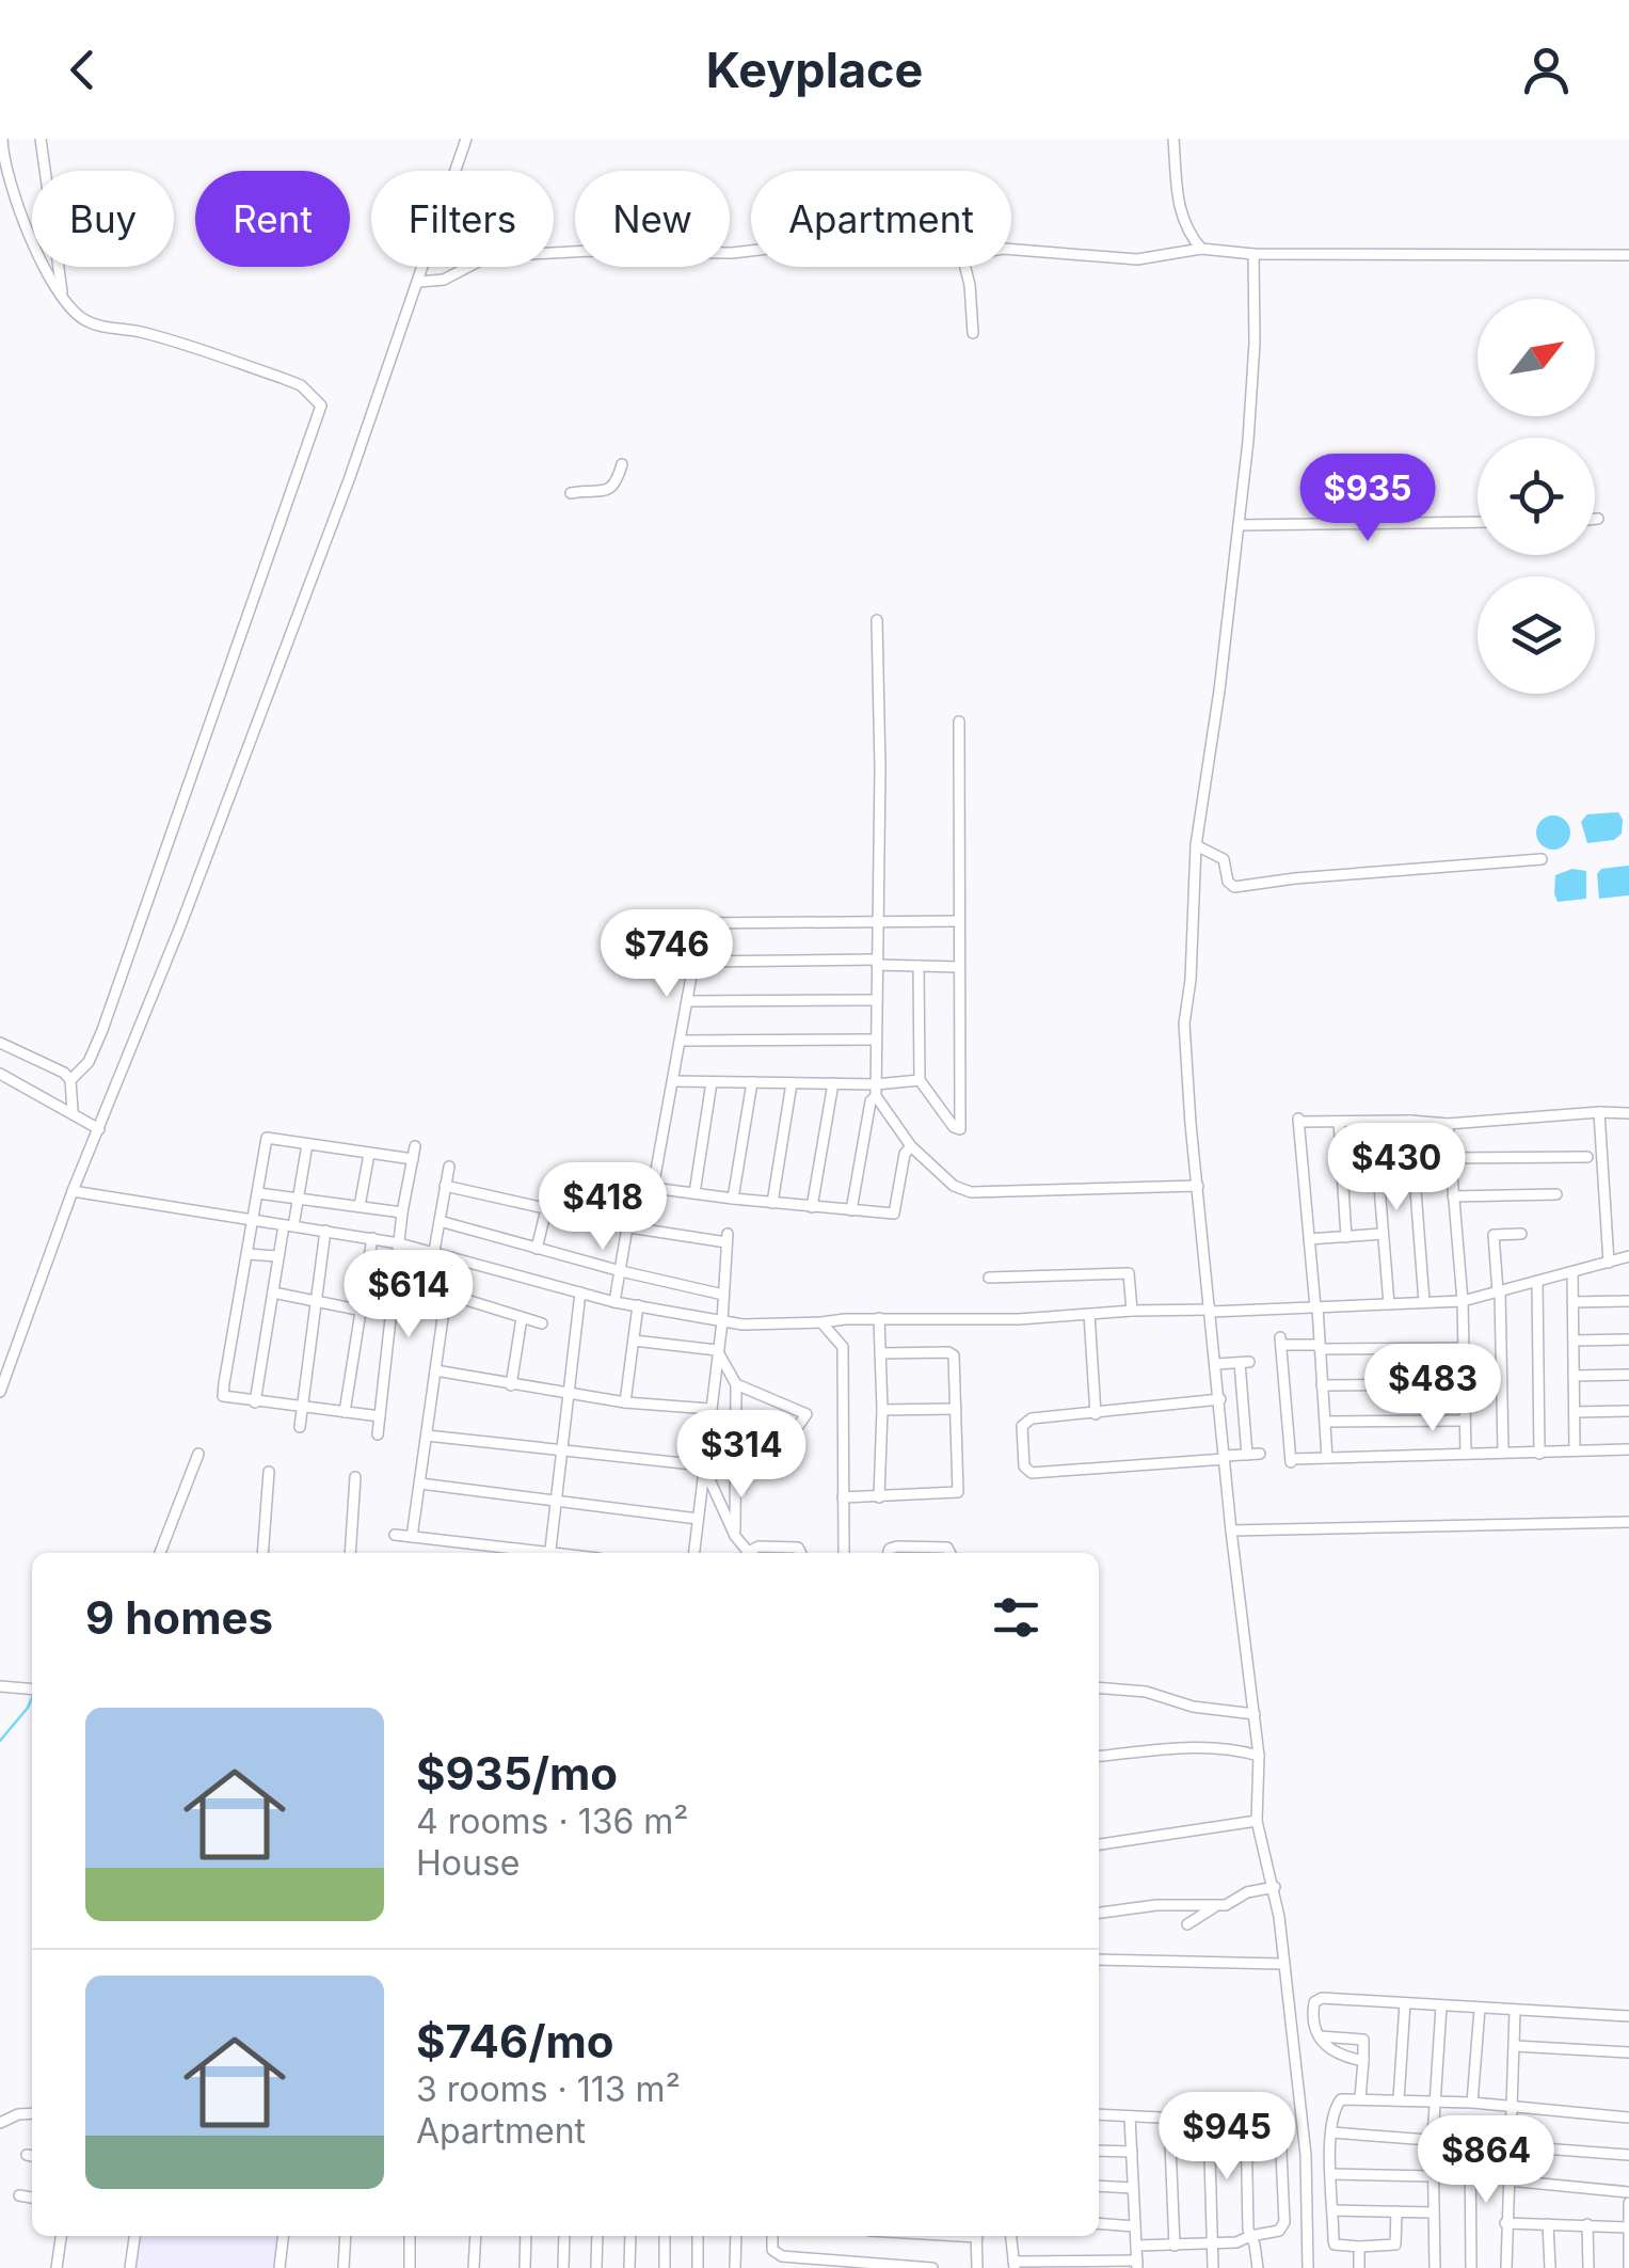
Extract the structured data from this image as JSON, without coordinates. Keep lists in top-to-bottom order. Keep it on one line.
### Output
{"north":"top right","page":{"header":"Keyplace","chip":["Buy","Rent","Filters","New","Apartment"],"price":["$935","$746","$430","$418","$614","$483","$314","$945","$864"],"heading":"9 homes","list":[{"name":"$935/mo","note":"4 rooms · 136 m² · House"},{"name":"$746/mo","note":"3 rooms · 113 m² · Apartment"}]}}
